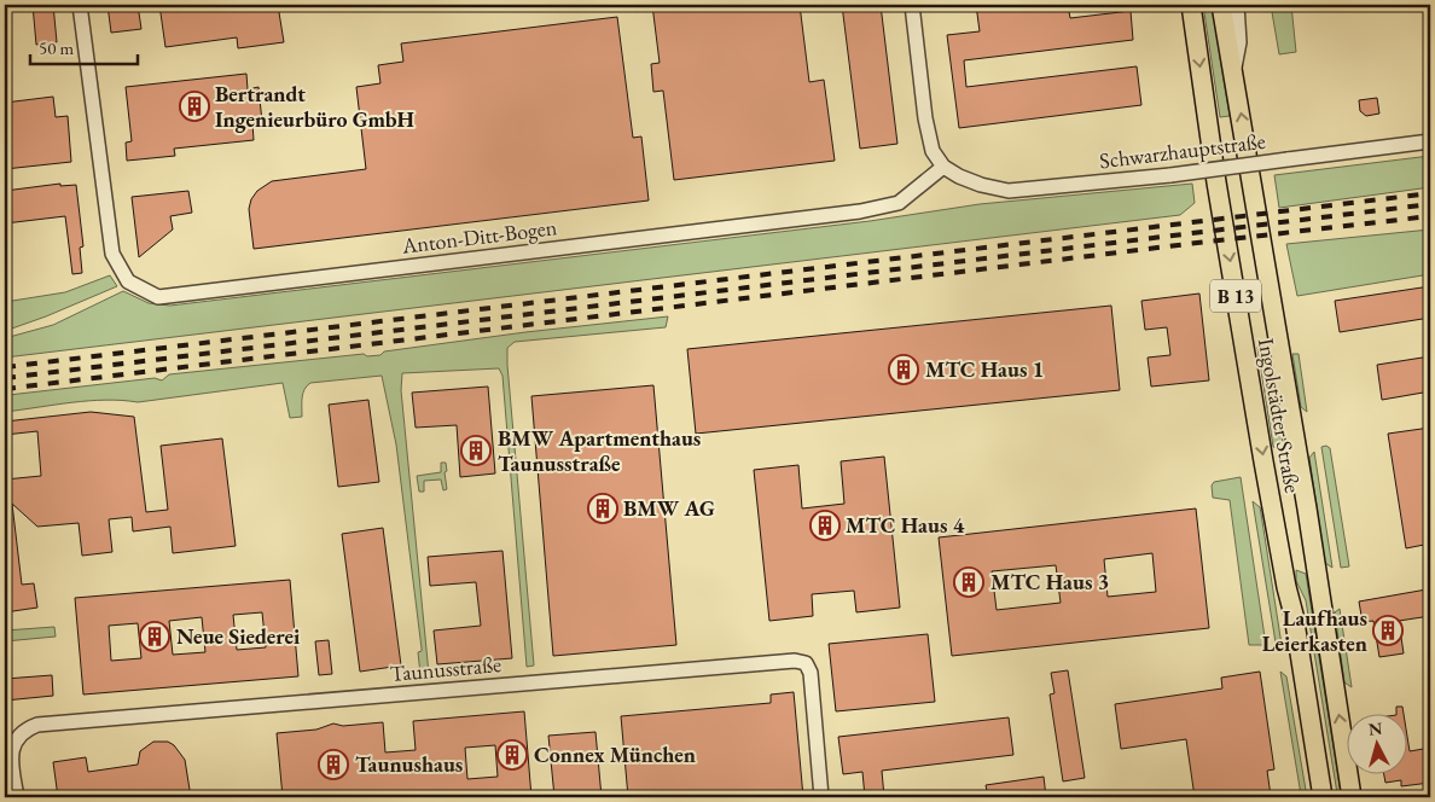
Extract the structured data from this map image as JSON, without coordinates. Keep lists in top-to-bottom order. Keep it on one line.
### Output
{"streets":{"main road":["B 13","Ingolstädter Straße"],"street":["Schwarzhauptstraße","Anton-Ditt-Bogen","Taunusstraße"]},"crossings":[["Schwarzhauptstraße","Anton-Ditt-Bogen"]],"places":{"building":["Bertrandt Ingenieurbüro GmbH","MTC Haus 1","BMW Apartmenthaus Taunusstraße","BMW AG","MTC Haus 4","MTC Haus 3","Laufhaus Leierkasten","Neue Siederei","Connex München","Taunushaus"]},"scale_bar":"50 m","north":"top"}
